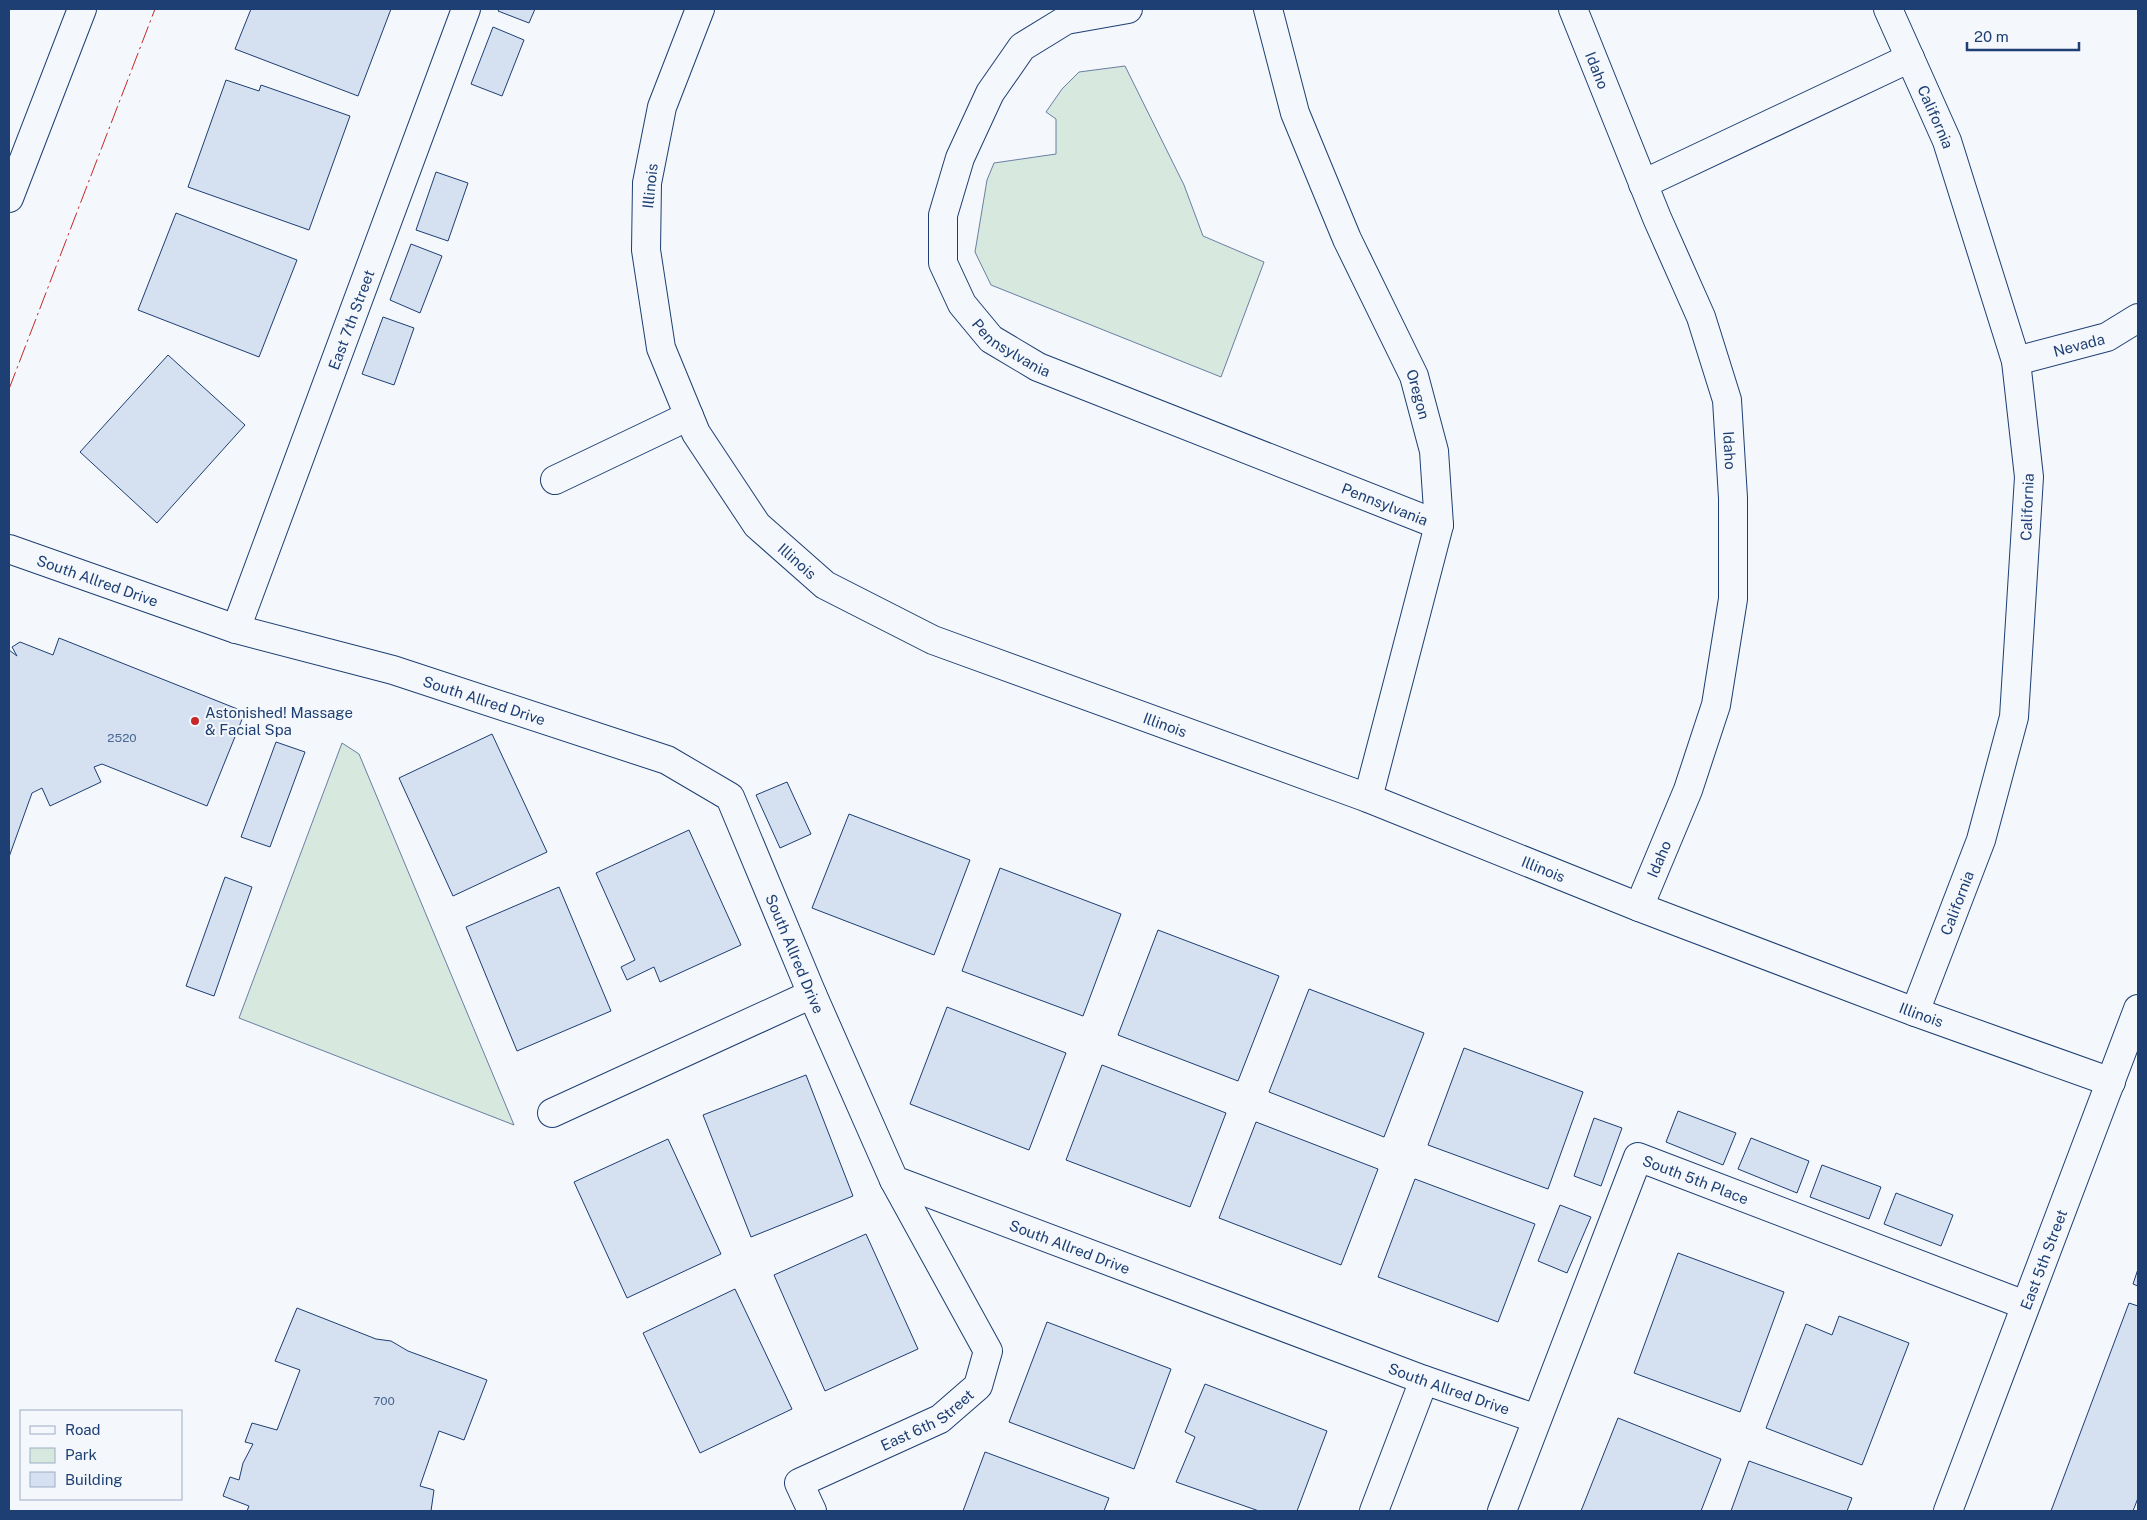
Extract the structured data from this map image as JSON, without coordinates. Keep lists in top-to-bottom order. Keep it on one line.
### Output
{"streets":{"street":["Idaho","California","Illinois","East 7th Street","Nevada","Pennsylvania","Oregon","South Allred Drive","South 5th Place","East 5th Street","East 6th Street"]},"crossings":[["Idaho","Illinois"],["California","Illinois"],["California","Nevada"],["Illinois","Oregon"],["Illinois","East 5th Street"],["East 7th Street","South Allred Drive"],["Pennsylvania","Oregon"],["South Allred Drive","South 5th Place"],["South Allred Drive","East 6th Street"],["South 5th Place","East 5th Street"]],"places":["Astonished! Massage & Facial Spa"],"house_numbers":["2520","700"],"legend":["Road","Park","Building"],"scale_bar":"20 m"}
